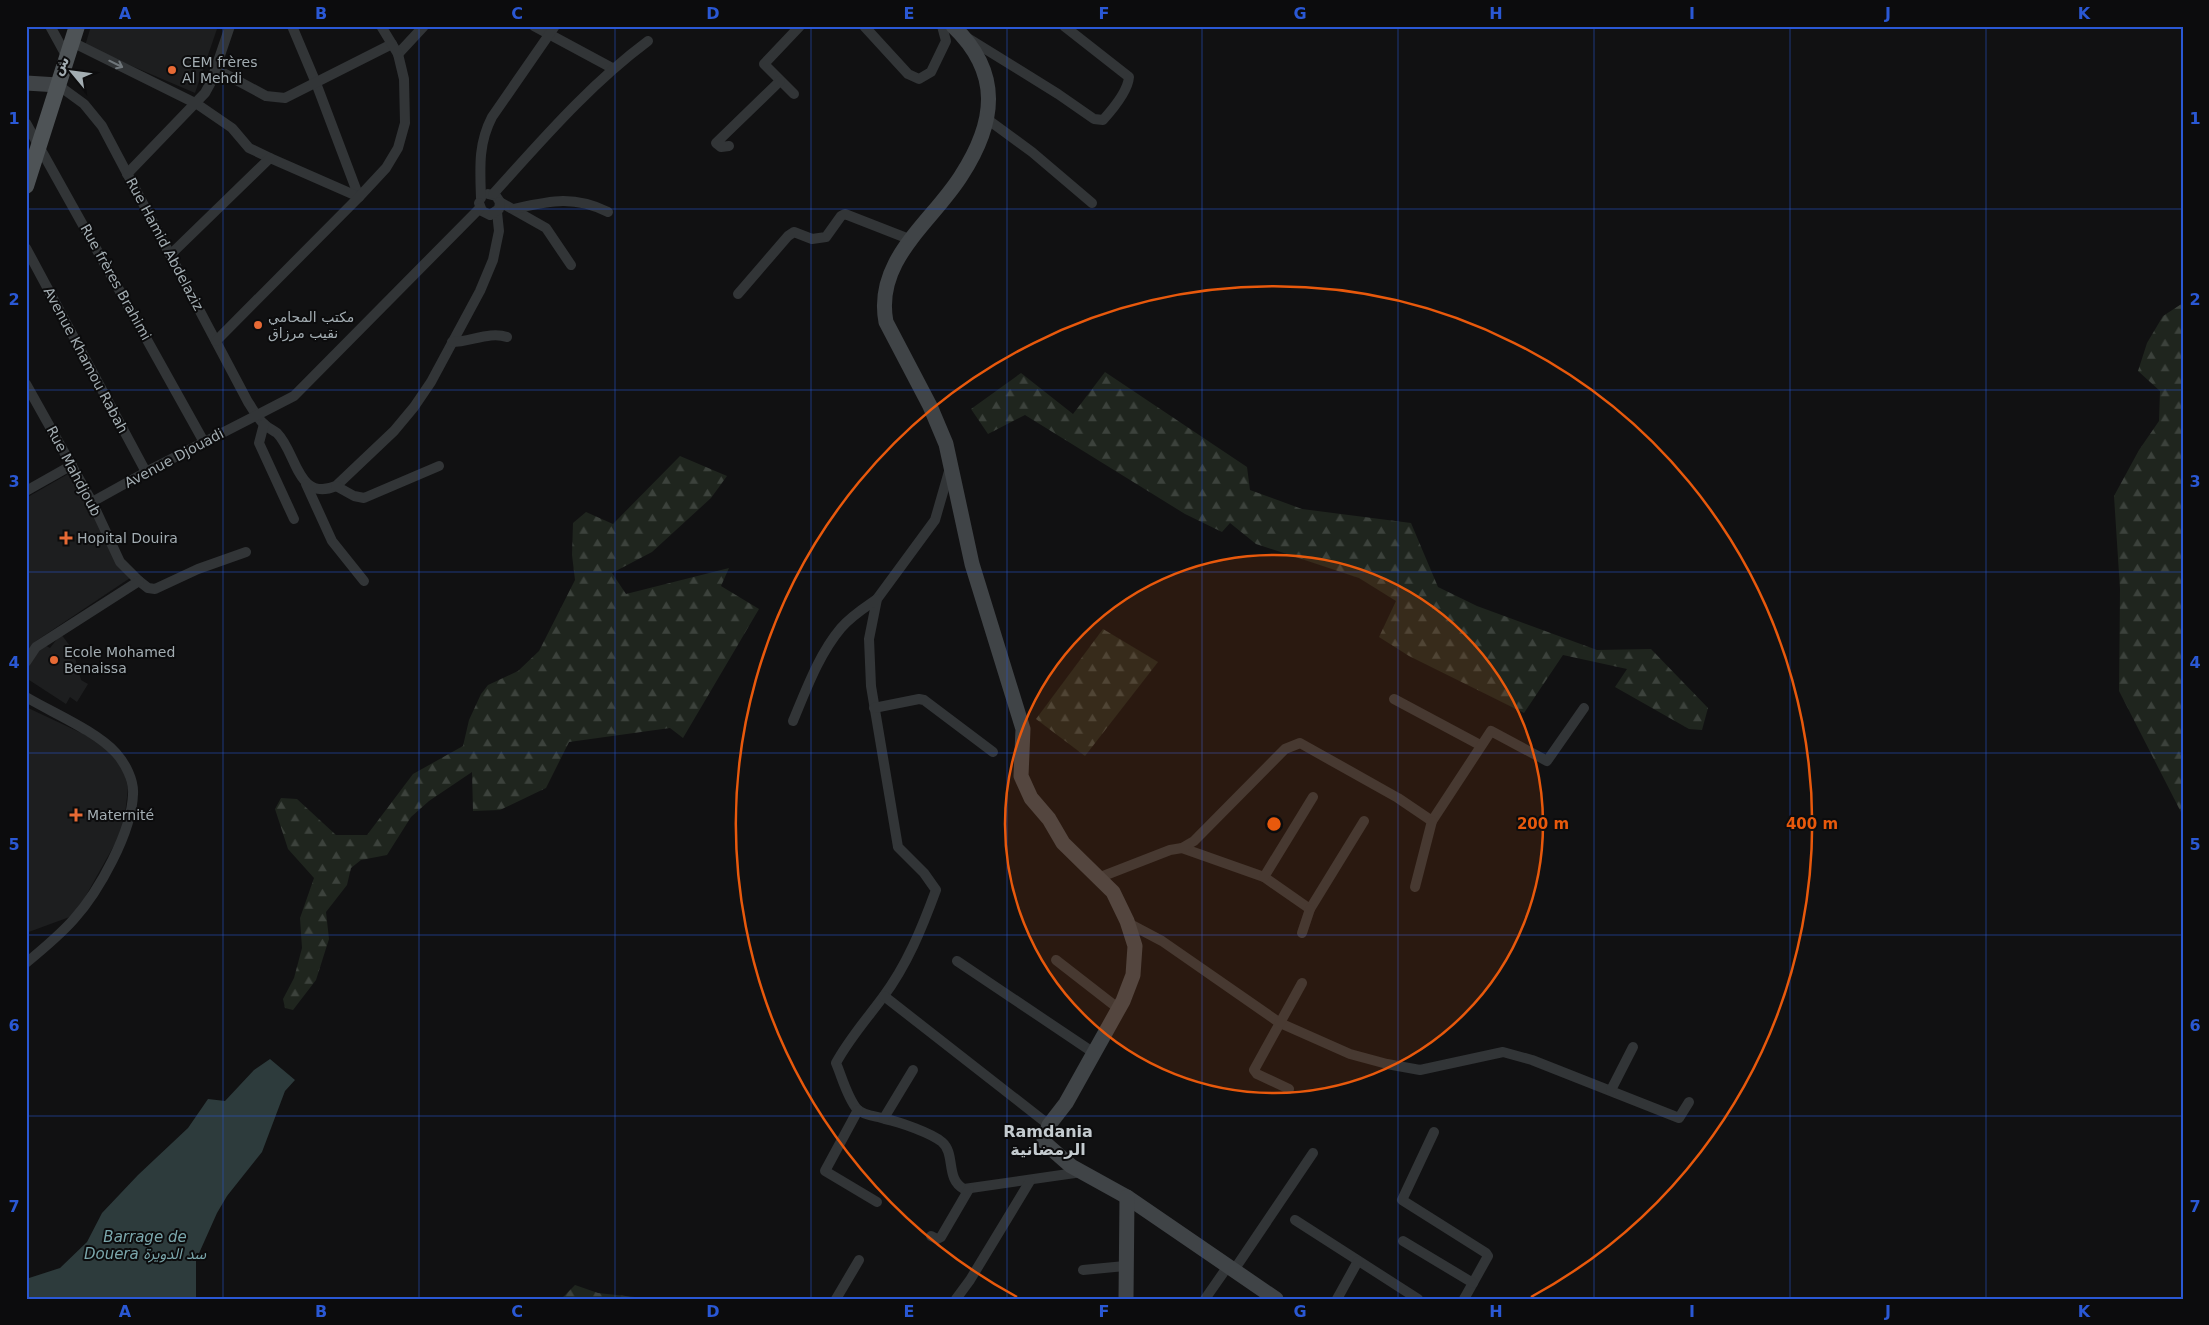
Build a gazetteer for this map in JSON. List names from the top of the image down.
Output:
{
  "streets": {
    "street": [
      "Rue Hamid Abdelaziz",
      "Rue frères Brahimi",
      "Avenue Khamou Rabah",
      "Avenue Djouadi",
      "Rue Mahdjoub"
    ]
  },
  "crossings": [
    ["Rue Hamid Abdelaziz", "Avenue Djouadi"],
    ["Rue frères Brahimi", "Avenue Djouadi"],
    ["Avenue Khamou Rabah", "Avenue Djouadi"],
    ["Avenue Djouadi", "Rue Mahdjoub"]
  ],
  "districts": ["Ramdania الرمضانية"],
  "water": ["Barrage de Douera سد الدويرة"],
  "places": {
    "other": ["CEM frères Al Mehdi", "مكتب المحامي نقيب مرزاق", "Ecole Mohamed Benaissa"],
    "health": ["Hopital Douira", "Maternité"]
  },
  "north": "top left",
  "grid": {
    "columns": [
      "A",
      "B",
      "C",
      "D",
      "E",
      "F",
      "G",
      "H",
      "I",
      "J",
      "K"
    ],
    "rows": [
      "1",
      "2",
      "3",
      "4",
      "5",
      "6",
      "7"
    ]
  },
  "rings": ["200 m", "400 m"]
}
